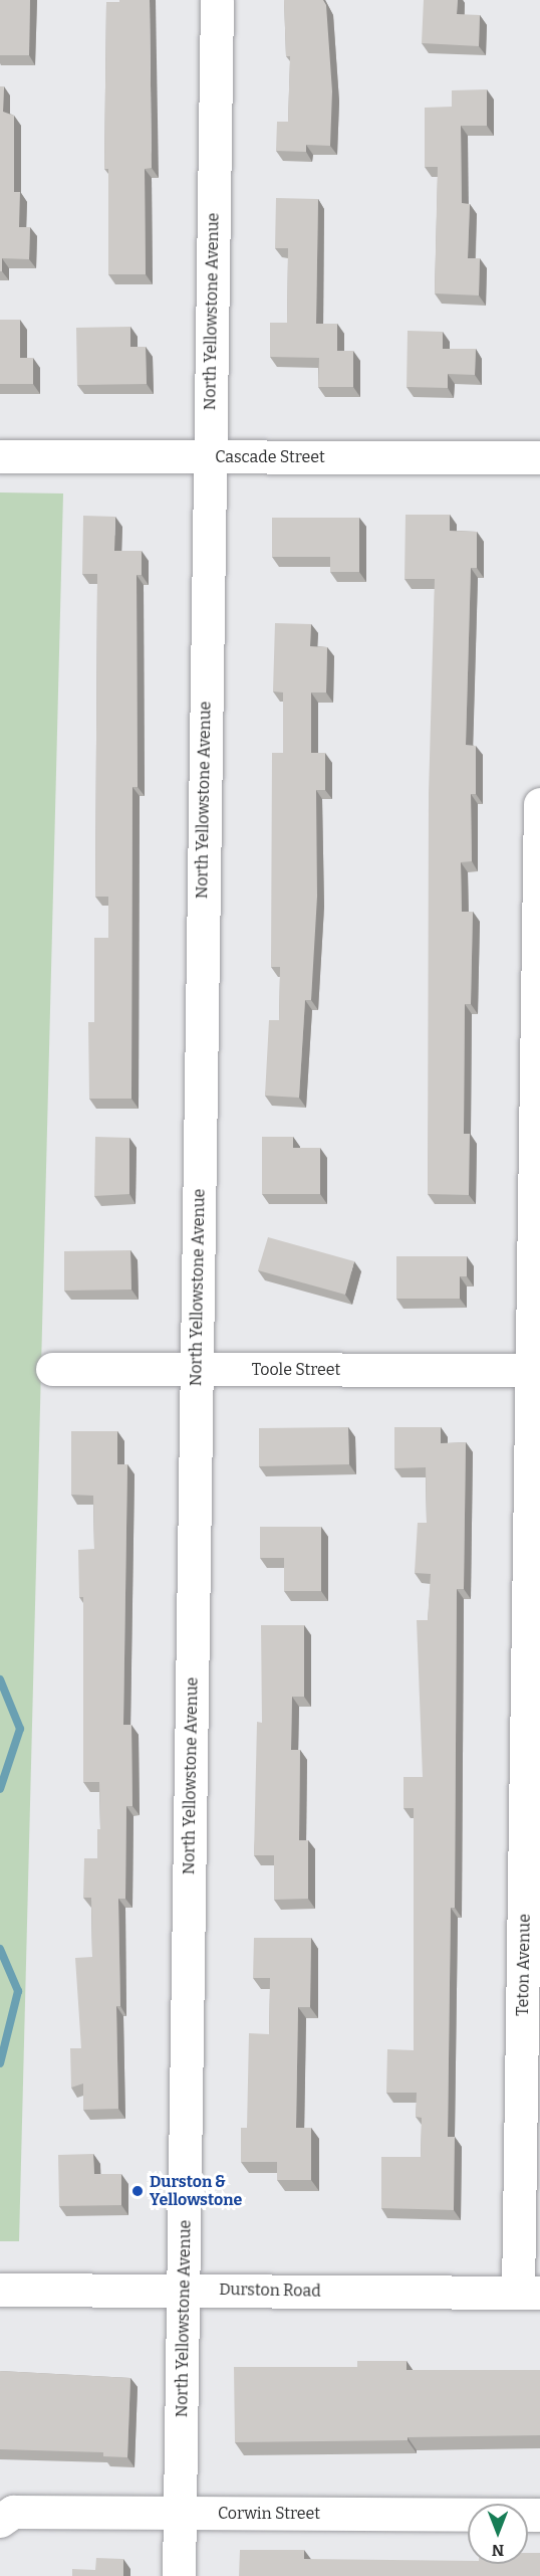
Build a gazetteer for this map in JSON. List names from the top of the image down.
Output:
{
  "streets": {
    "street": [
      "North Yellowstone Avenue",
      "Cascade Street",
      "Toole Street",
      "Teton Avenue",
      "Durston Road",
      "Corwin Street"
    ]
  },
  "crossings": [
    ["North Yellowstone Avenue", "Cascade Street"],
    ["North Yellowstone Avenue", "Toole Street"],
    ["North Yellowstone Avenue", "Durston Road"],
    ["North Yellowstone Avenue", "Corwin Street"],
    ["Toole Street", "Teton Avenue"],
    ["Teton Avenue", "Durston Road"]
  ],
  "places": ["Durston & Yellowstone"],
  "north": "bottom"
}
